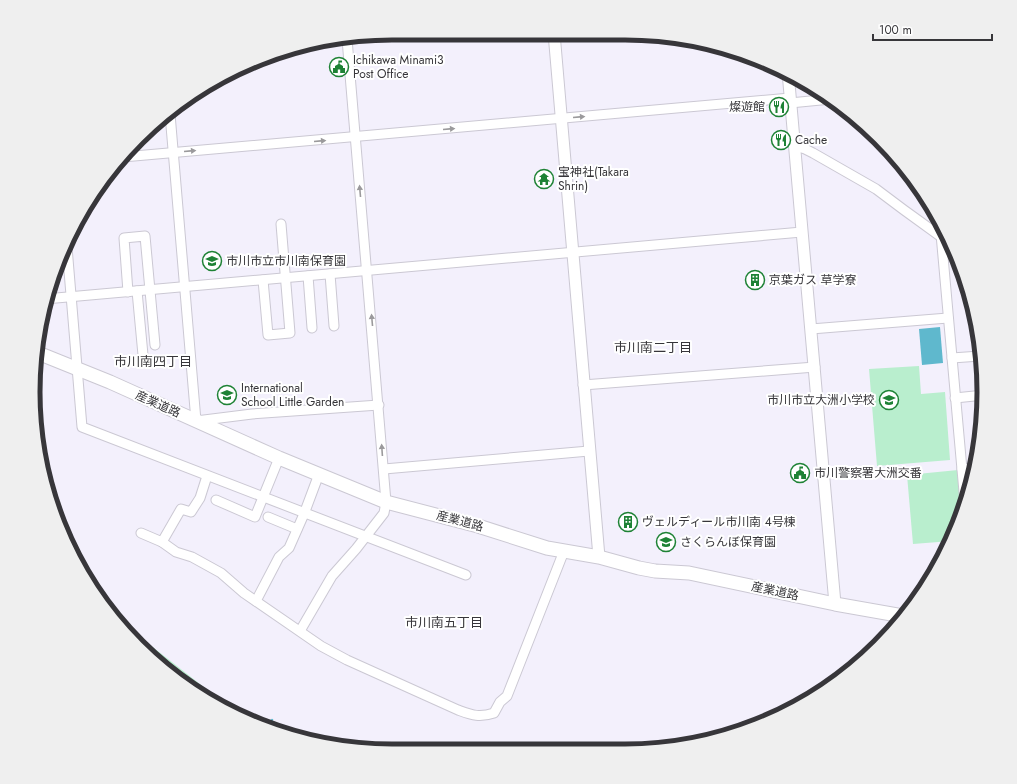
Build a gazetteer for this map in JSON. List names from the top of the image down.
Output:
{
  "streets": {
    "main road": ["産業道路"]
  },
  "districts": ["市川南二丁目", "市川南四丁目", "市川南五丁目"],
  "places": {
    "public building": ["Ichikawa Minami3 Post Office", "市川警察署大洲交番"],
    "restaurant": ["燦遊館", "Cache"],
    "temple": ["宝神社(Takara Shrin)"],
    "school or university": [
      "市川市立市川南保育園",
      "International School Little Garden",
      "市川市立大洲小学校",
      "さくらんぼ保育園"
    ],
    "building": ["京葉ガス 草学寮", "ヴェルディール市川南 4号棟"]
  },
  "scale_bar": "100 m"
}
